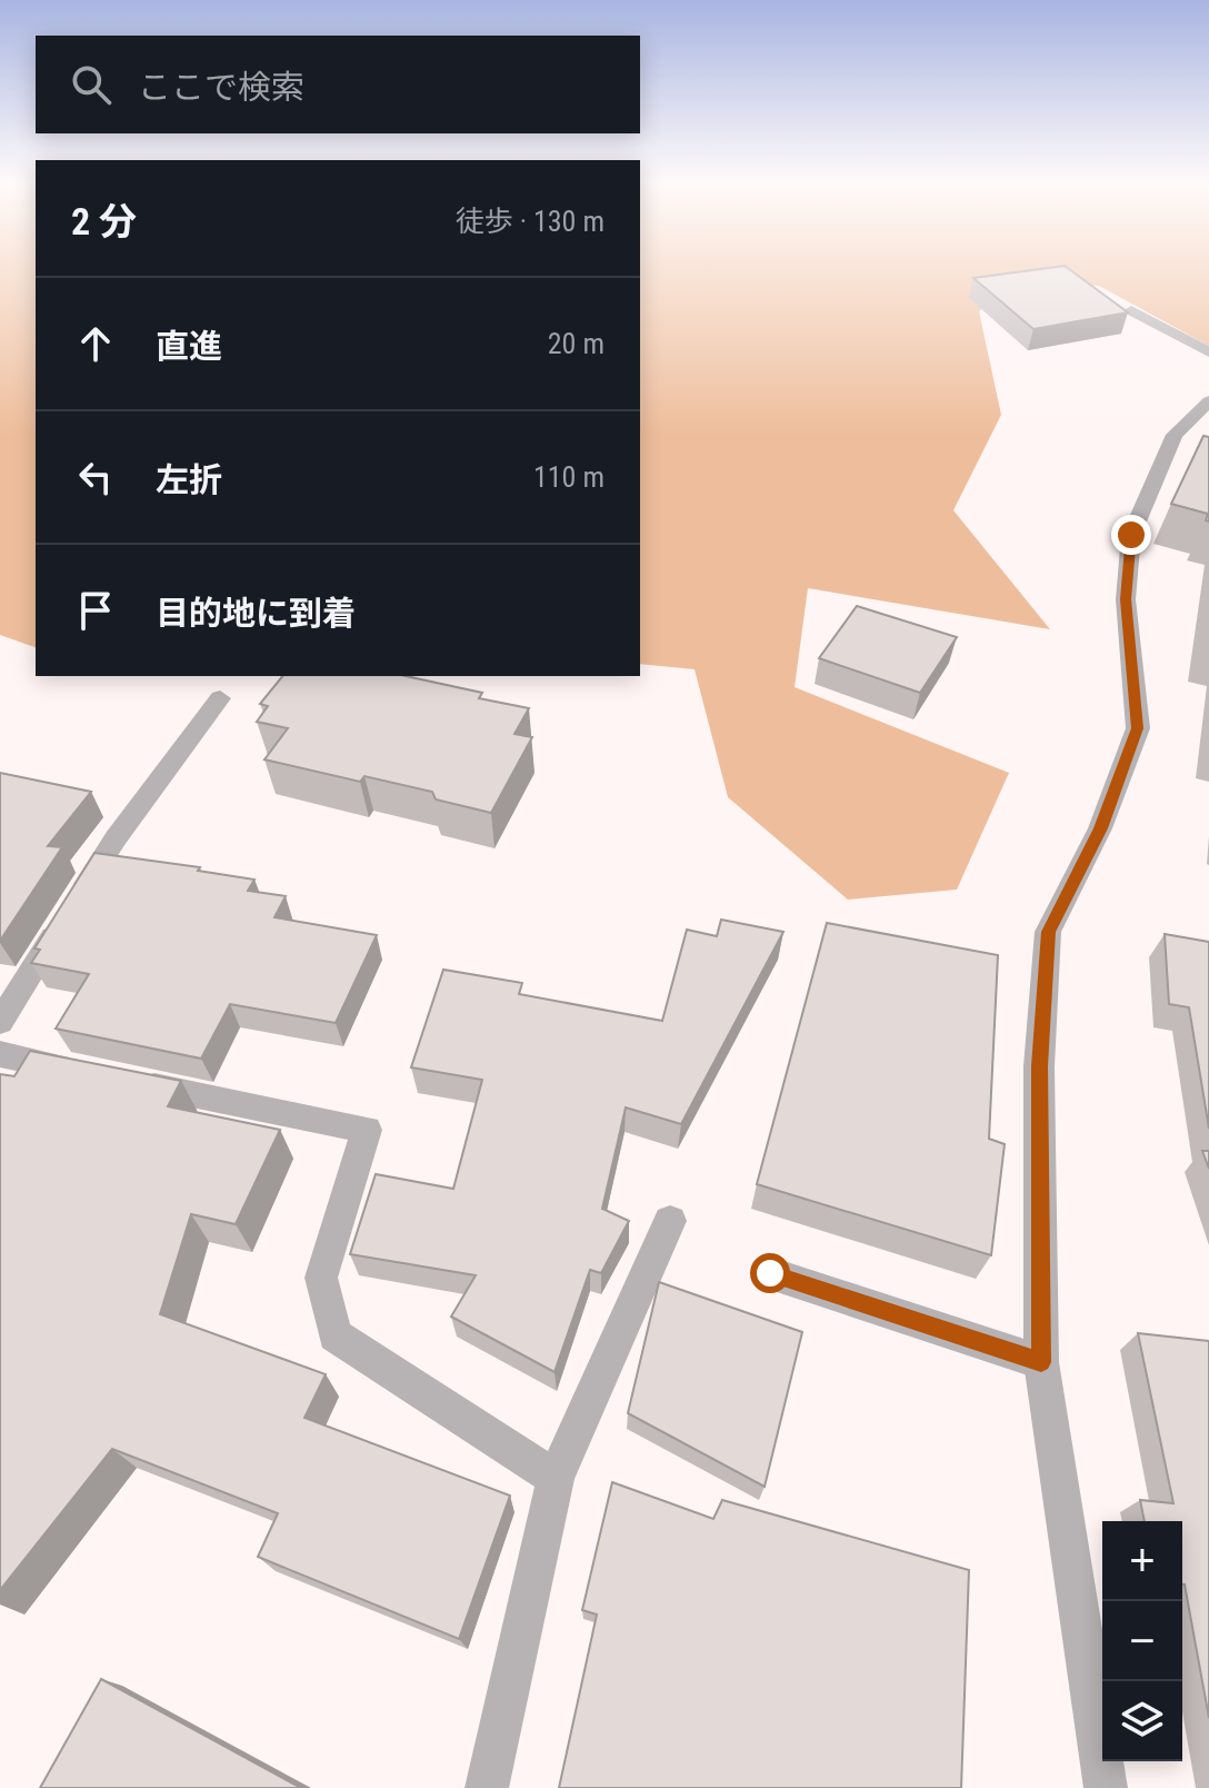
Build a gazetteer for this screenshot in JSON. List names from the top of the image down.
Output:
{
  "page": {
    "search": "ここで検索",
    "heading": ["2 分", "徒歩 · 130 m"],
    "list": [
      ["直進", "20 m"],
      ["左折", "110 m"],
      "目的地に到着"
    ],
    "map_buttons": ["+", "−"]
  }
}
